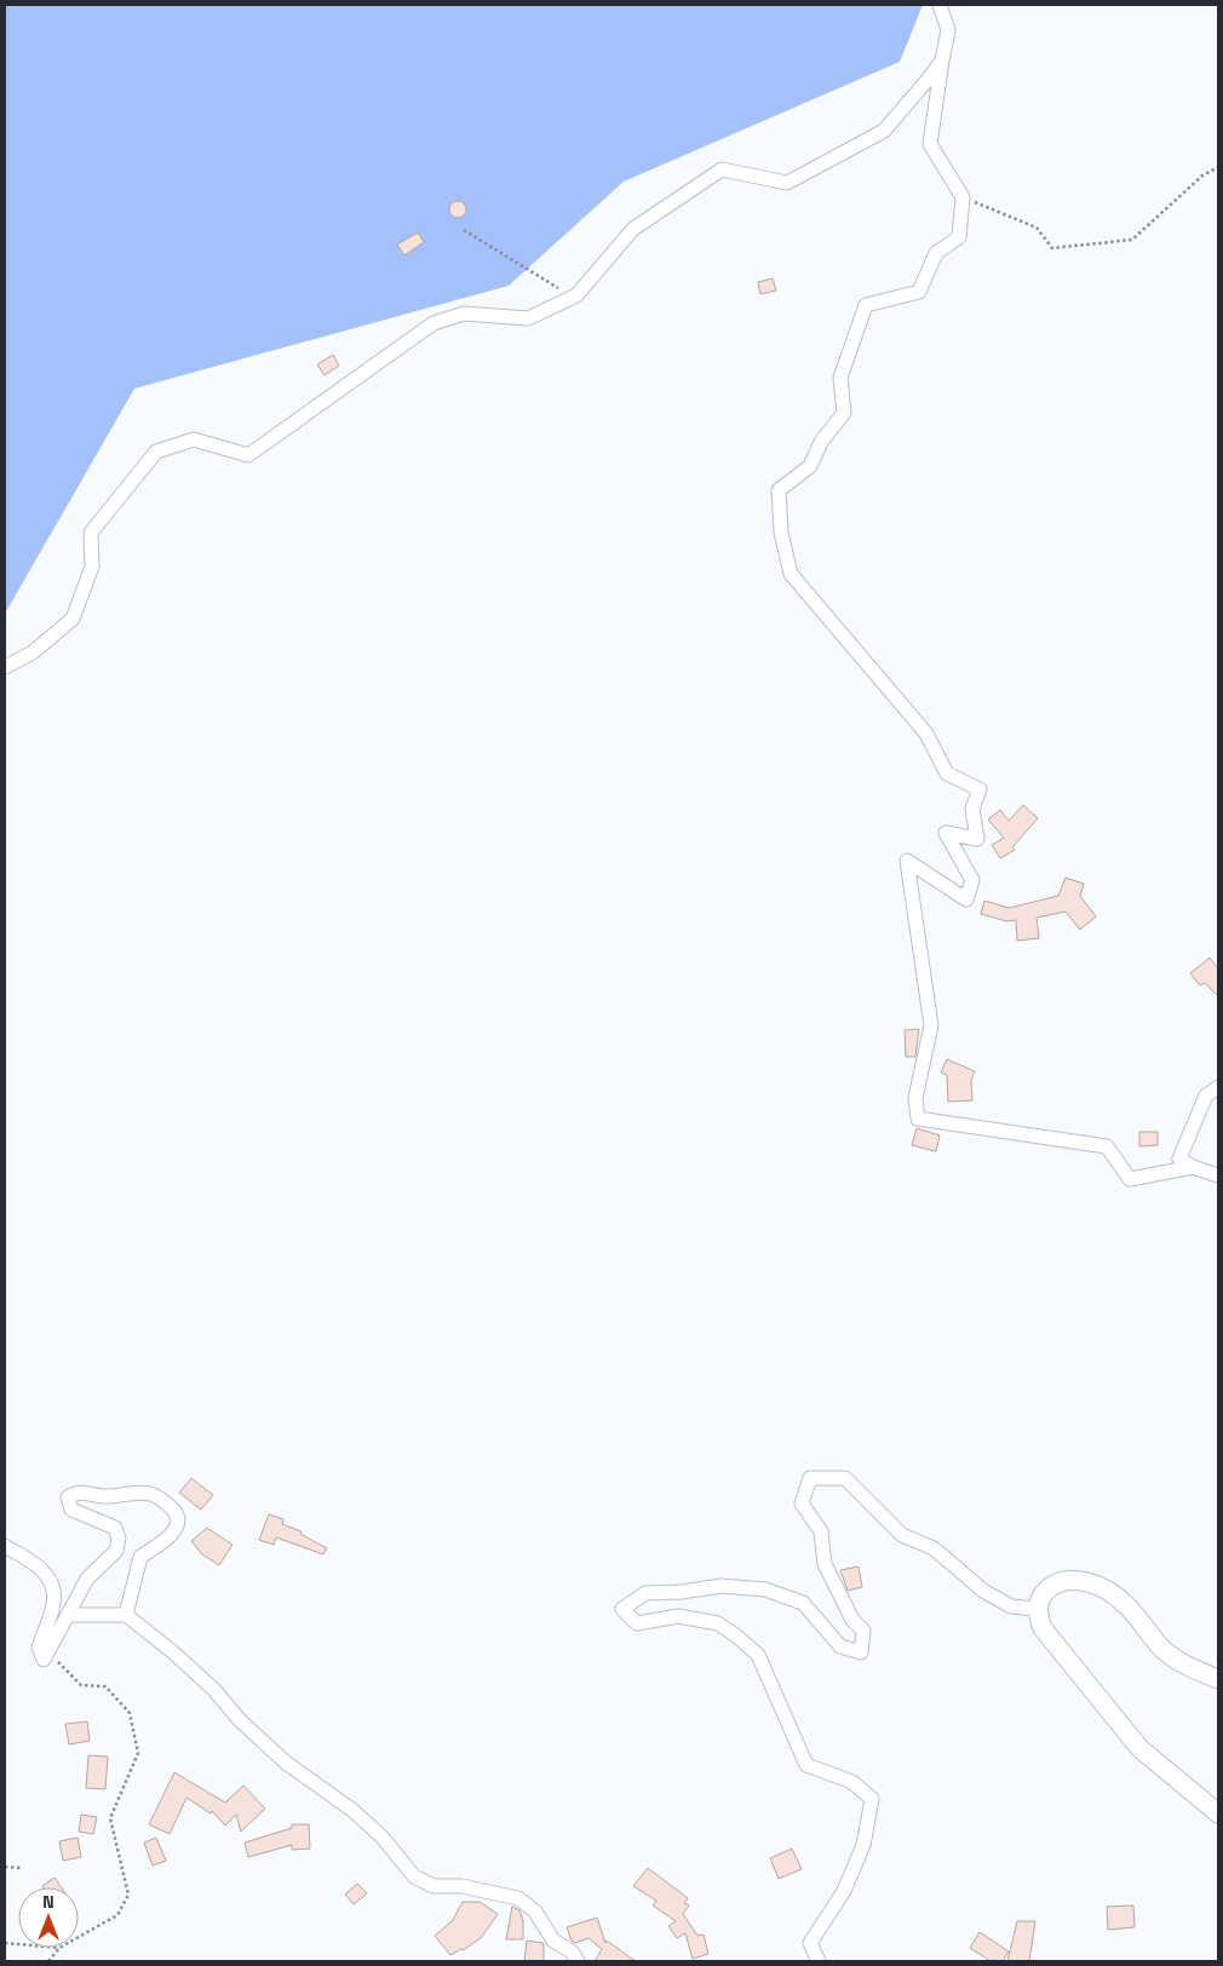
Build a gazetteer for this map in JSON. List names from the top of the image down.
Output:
{
  "north": "top"
}
